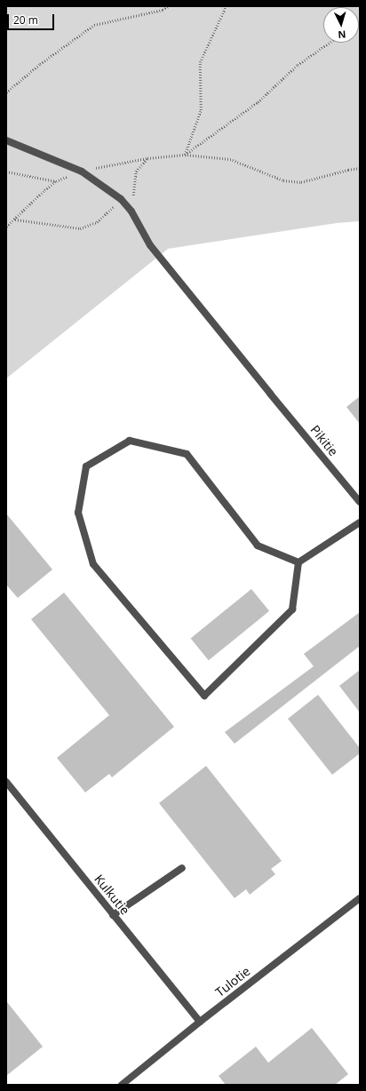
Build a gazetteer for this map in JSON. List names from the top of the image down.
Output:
{
  "streets": {
    "street": ["Pikitie", "Kulkutie", "Tulotie"]
  },
  "crossings": [
    ["Kulkutie", "Tulotie"]
  ],
  "scale_bar": "20 m",
  "north": "bottom"
}
